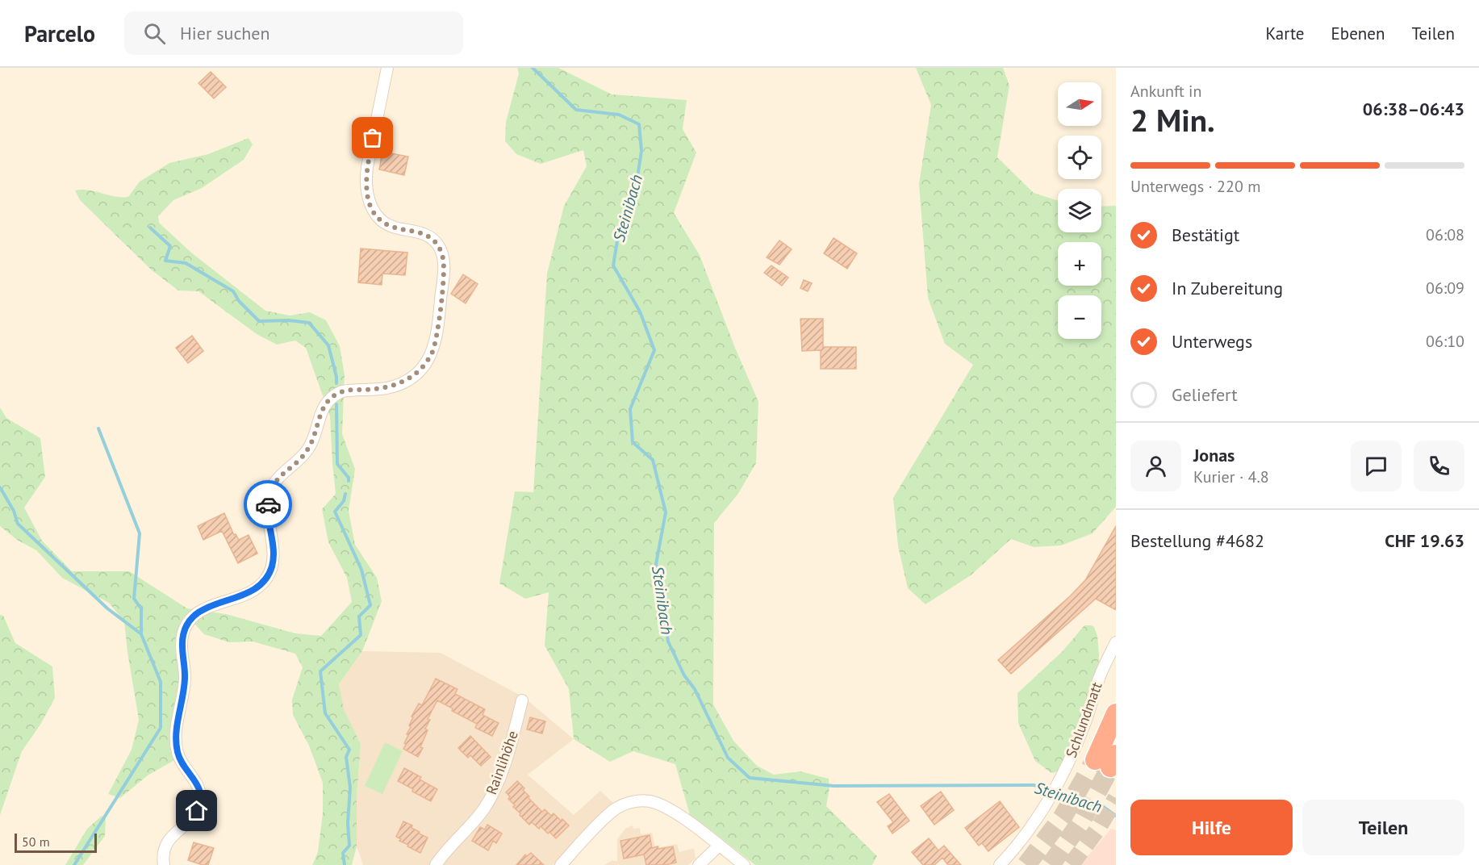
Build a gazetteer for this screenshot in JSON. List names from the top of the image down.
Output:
{
  "streets": {
    "street": ["Schlundmatt", "Rainlihöhe"]
  },
  "water": ["Steinibach"],
  "scale_bar": "50 m",
  "north": "right",
  "page": {
    "header": "Parcelo",
    "search": "Hier suchen",
    "nav": ["Karte", "Ebenen", "Teilen"],
    "heading": ["2 Min.", "Ankunft in", "06:38–06:43"],
    "panel": [
      "Jonas",
      "Kurier · 4.8",
      "Bestellung #4682",
      "CHF 19.63"
    ],
    "map_buttons": ["+", "−"],
    "bar": "Unterwegs · 220 m",
    "list": [
      ["Bestätigt", "06:08"],
      ["In Zubereitung", "06:09"],
      ["Unterwegs", "06:10"],
      "Geliefert"
    ],
    "buttons": ["Hilfe", "Teilen"],
    "scale": "50 m"
  }
}
